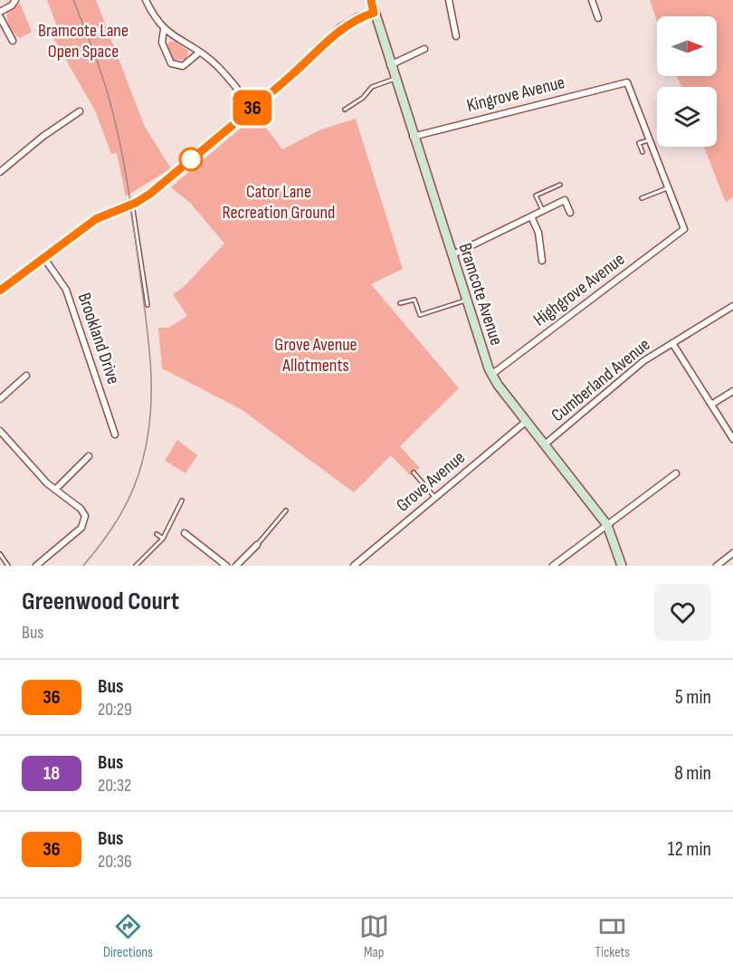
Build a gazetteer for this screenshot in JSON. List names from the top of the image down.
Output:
{
  "streets": {
    "street": [
      "Kingrove Avenue",
      "Highgrove Avenue",
      "Bramcote Avenue",
      "Brookland Drive",
      "Cumberland Avenue",
      "Grove Avenue"
    ]
  },
  "crossings": [
    ["Kingrove Avenue", "Bramcote Avenue"],
    ["Highgrove Avenue", "Bramcote Avenue"],
    ["Bramcote Avenue", "Cumberland Avenue"],
    ["Bramcote Avenue", "Grove Avenue"]
  ],
  "parks": ["Bramcote Lane Open Space", "Cator Lane Recreation Ground", "Grove Avenue Allotments"],
  "lines": ["bus line 36"],
  "north": "right",
  "page": {
    "on_map": "36",
    "heading": ["Greenwood Court", "Bus"],
    "list": [
      {
        "mark": "36",
        "name": "Bus",
        "note": "20:29",
        "value": "5 min"
      },
      {
        "mark": "18",
        "name": "Bus",
        "note": "20:32",
        "value": "8 min"
      },
      {
        "mark": "36",
        "name": "Bus",
        "note": "20:36",
        "value": "12 min"
      }
    ],
    "tabs": ["Directions", "Map", "Tickets"]
  }
}
